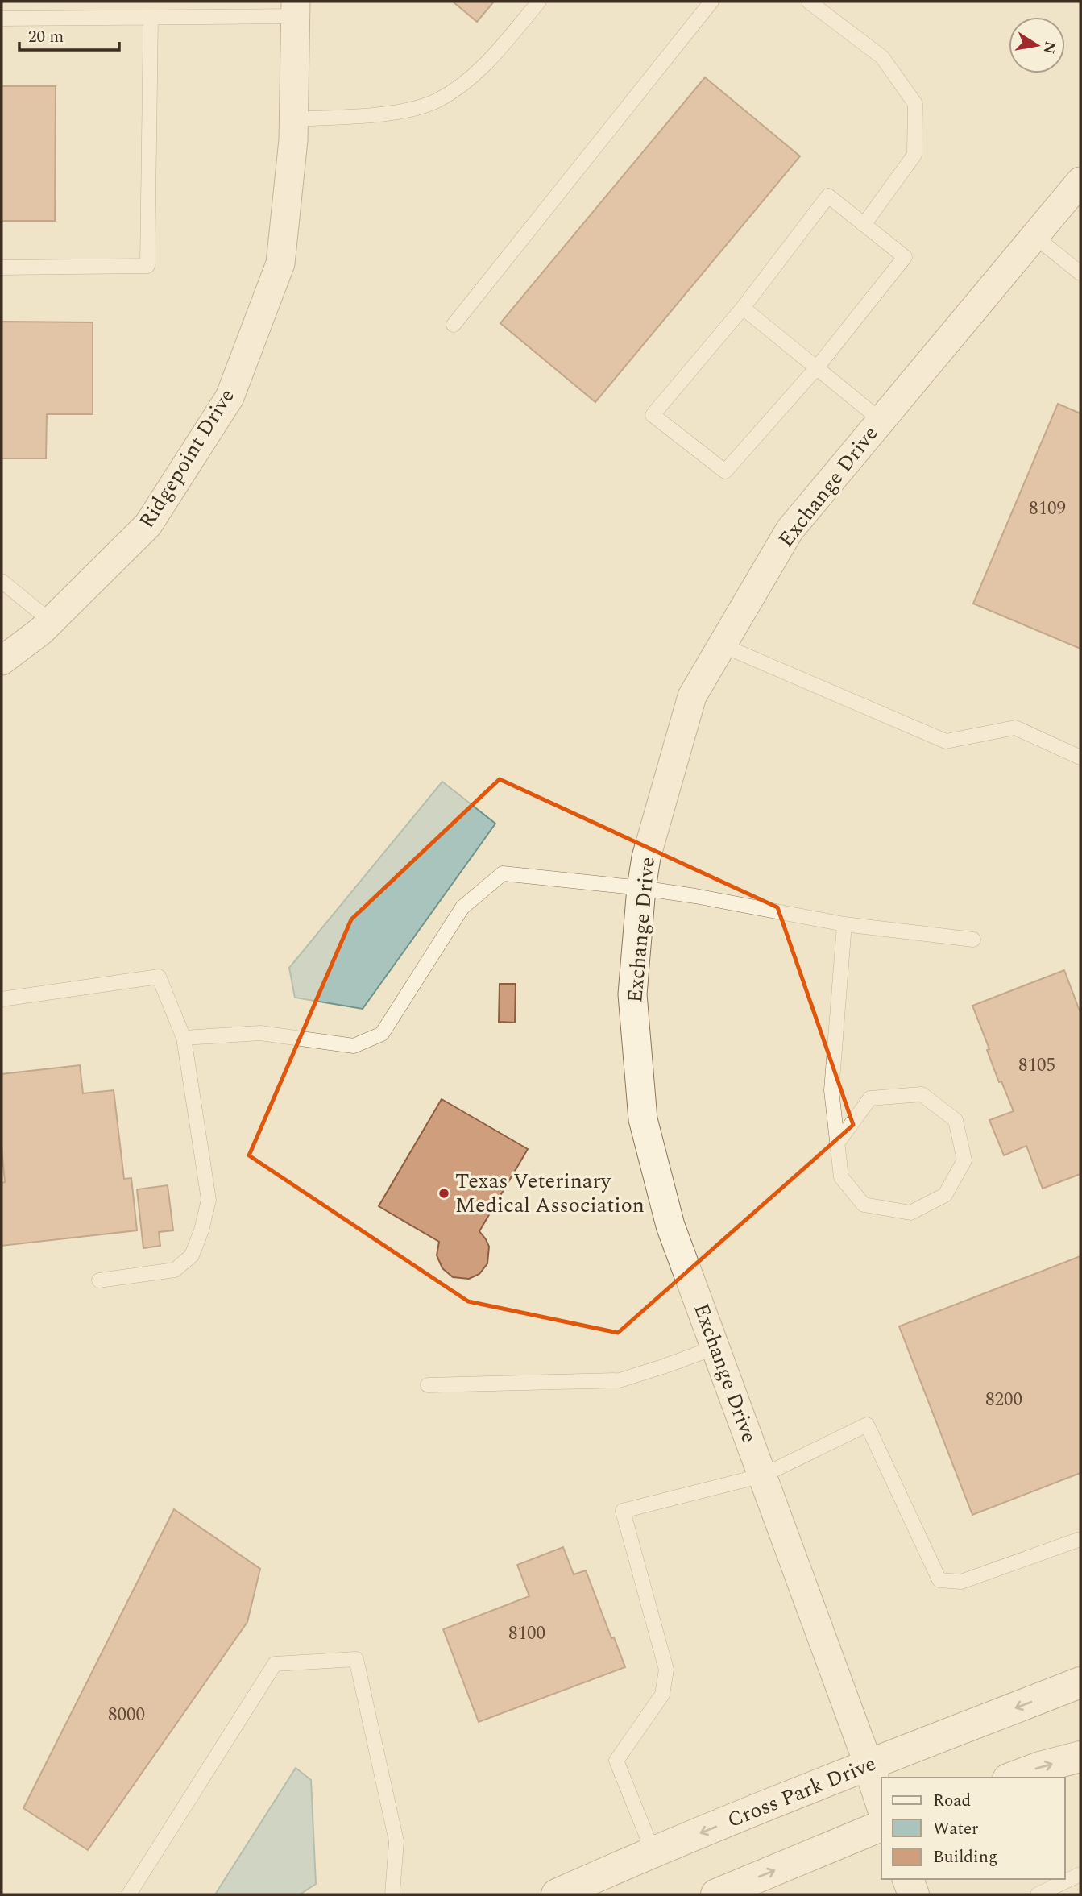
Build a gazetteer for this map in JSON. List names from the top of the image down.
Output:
{
  "streets": {
    "street": ["Ridgepoint Drive", "Exchange Drive", "Cross Park Drive"]
  },
  "crossings": [
    ["Exchange Drive", "Cross Park Drive"]
  ],
  "places": ["Texas Veterinary Medical Association"],
  "house_numbers": [
    "8109",
    "8105",
    "8200",
    "8100",
    "8000"
  ],
  "legend": ["Road", "Water", "Building"],
  "scale_bar": "20 m",
  "north": "right"
}
